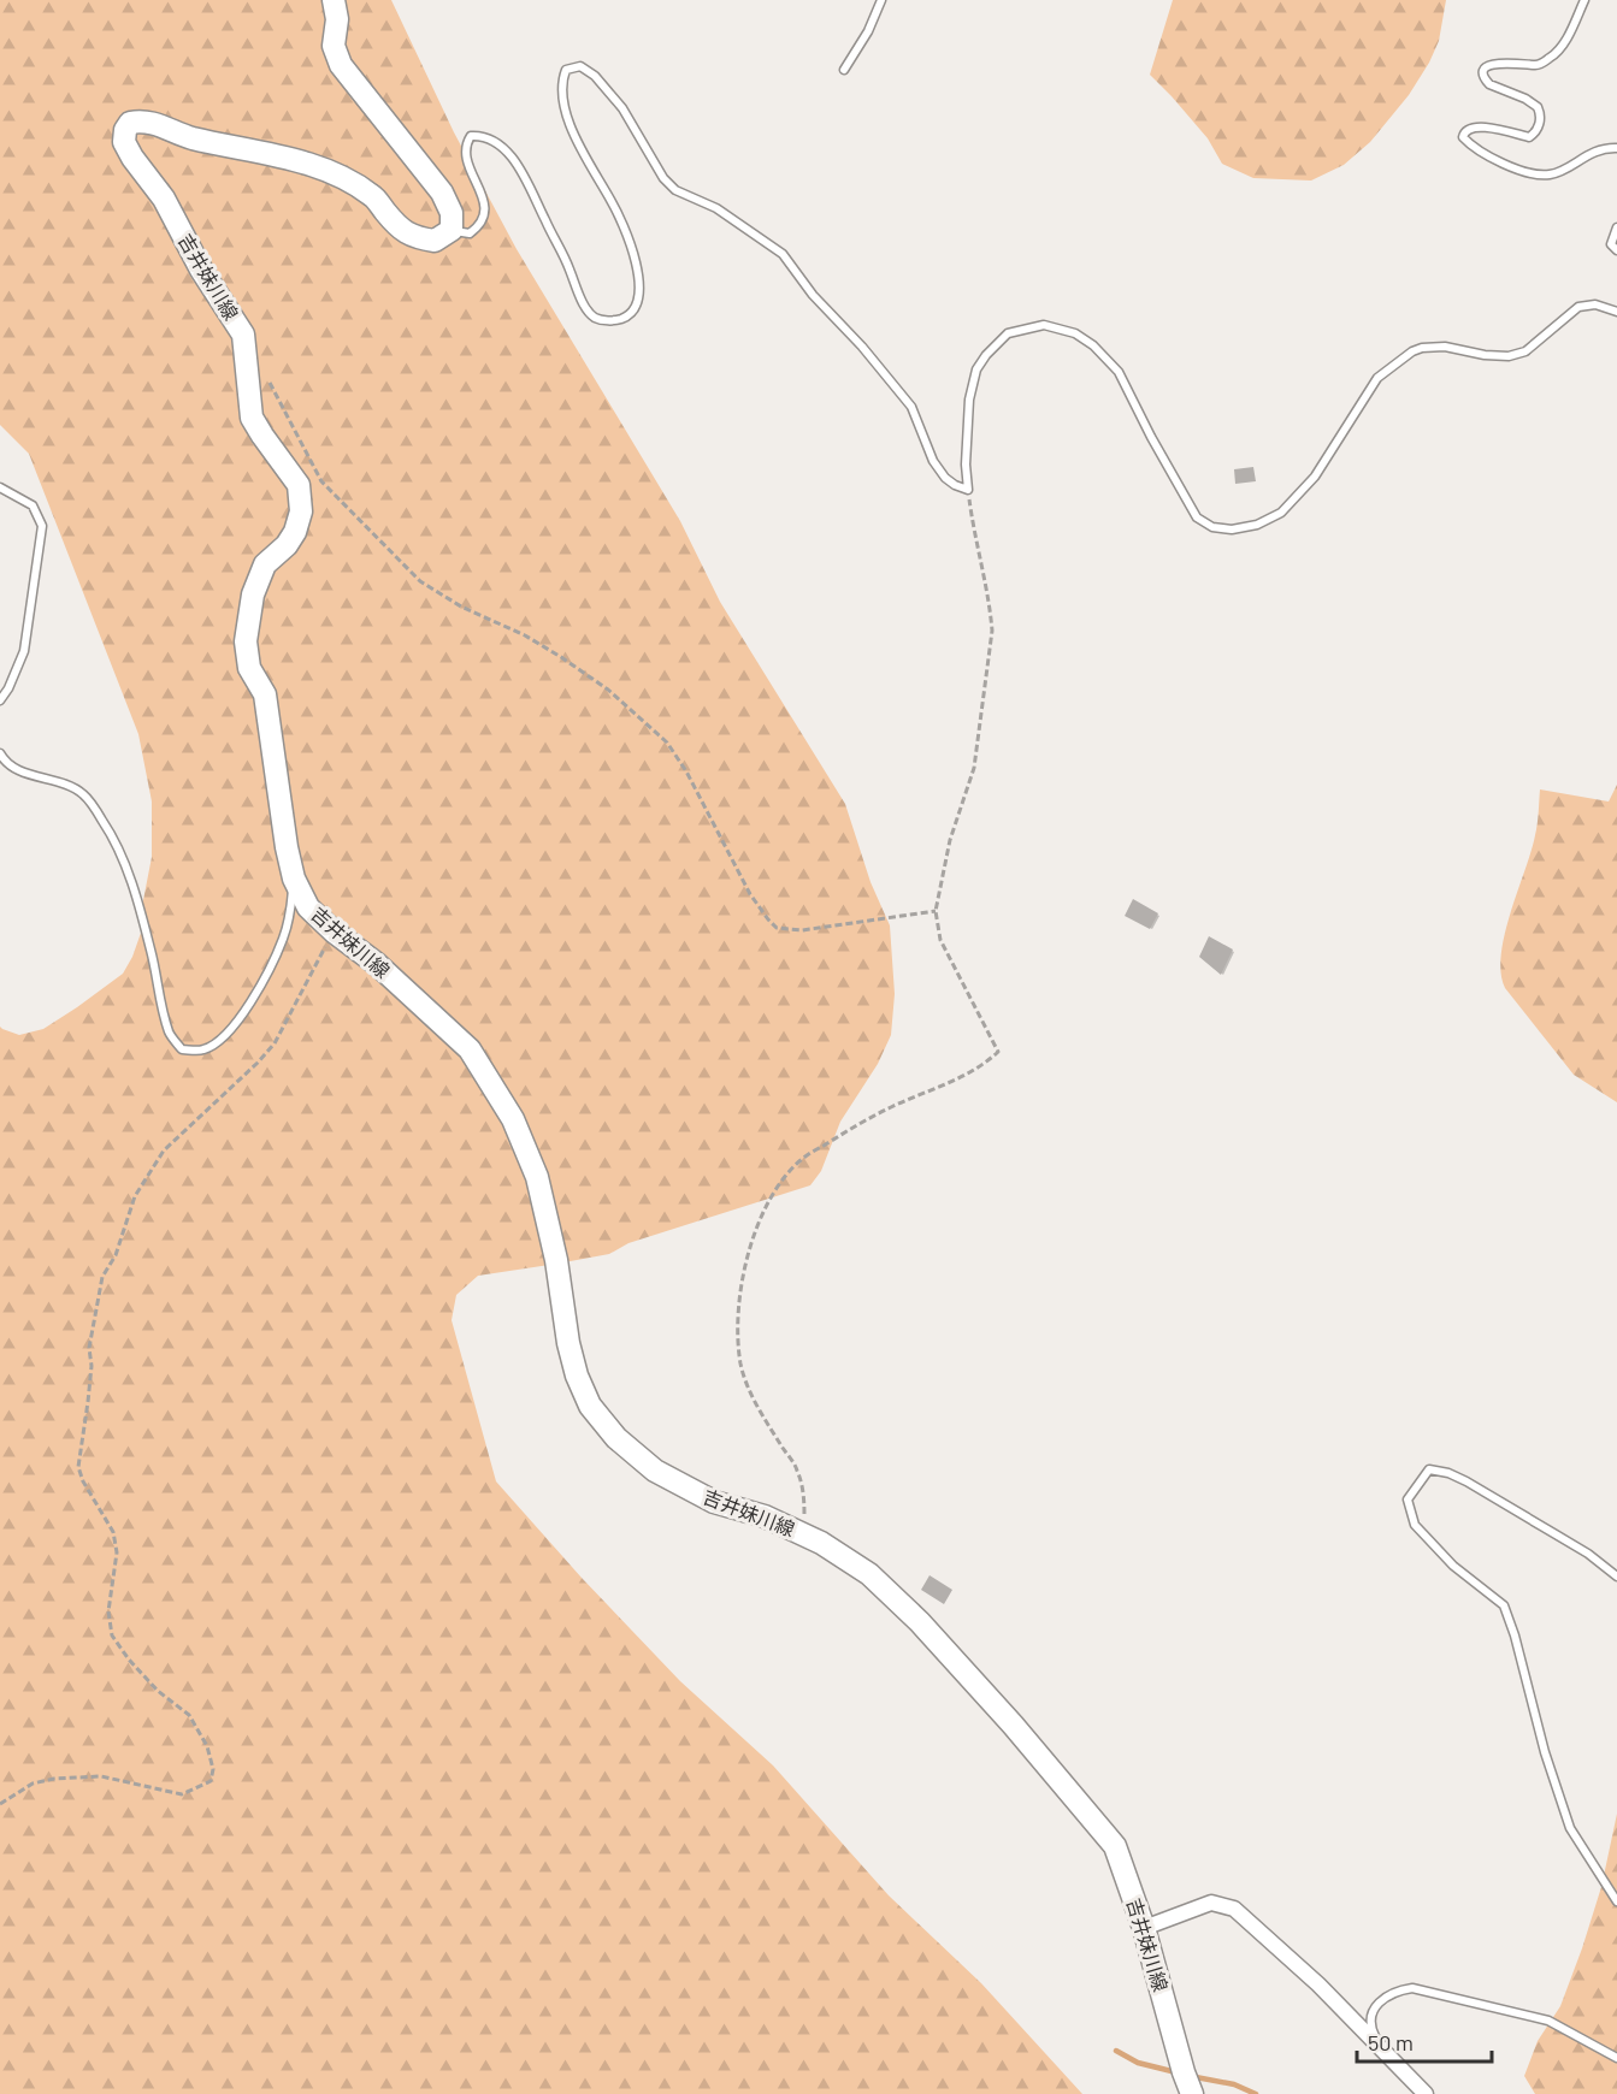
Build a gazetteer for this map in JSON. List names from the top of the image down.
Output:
{
  "streets": {
    "main road": ["吉井妹川線"]
  },
  "scale_bar": "50 m"
}
